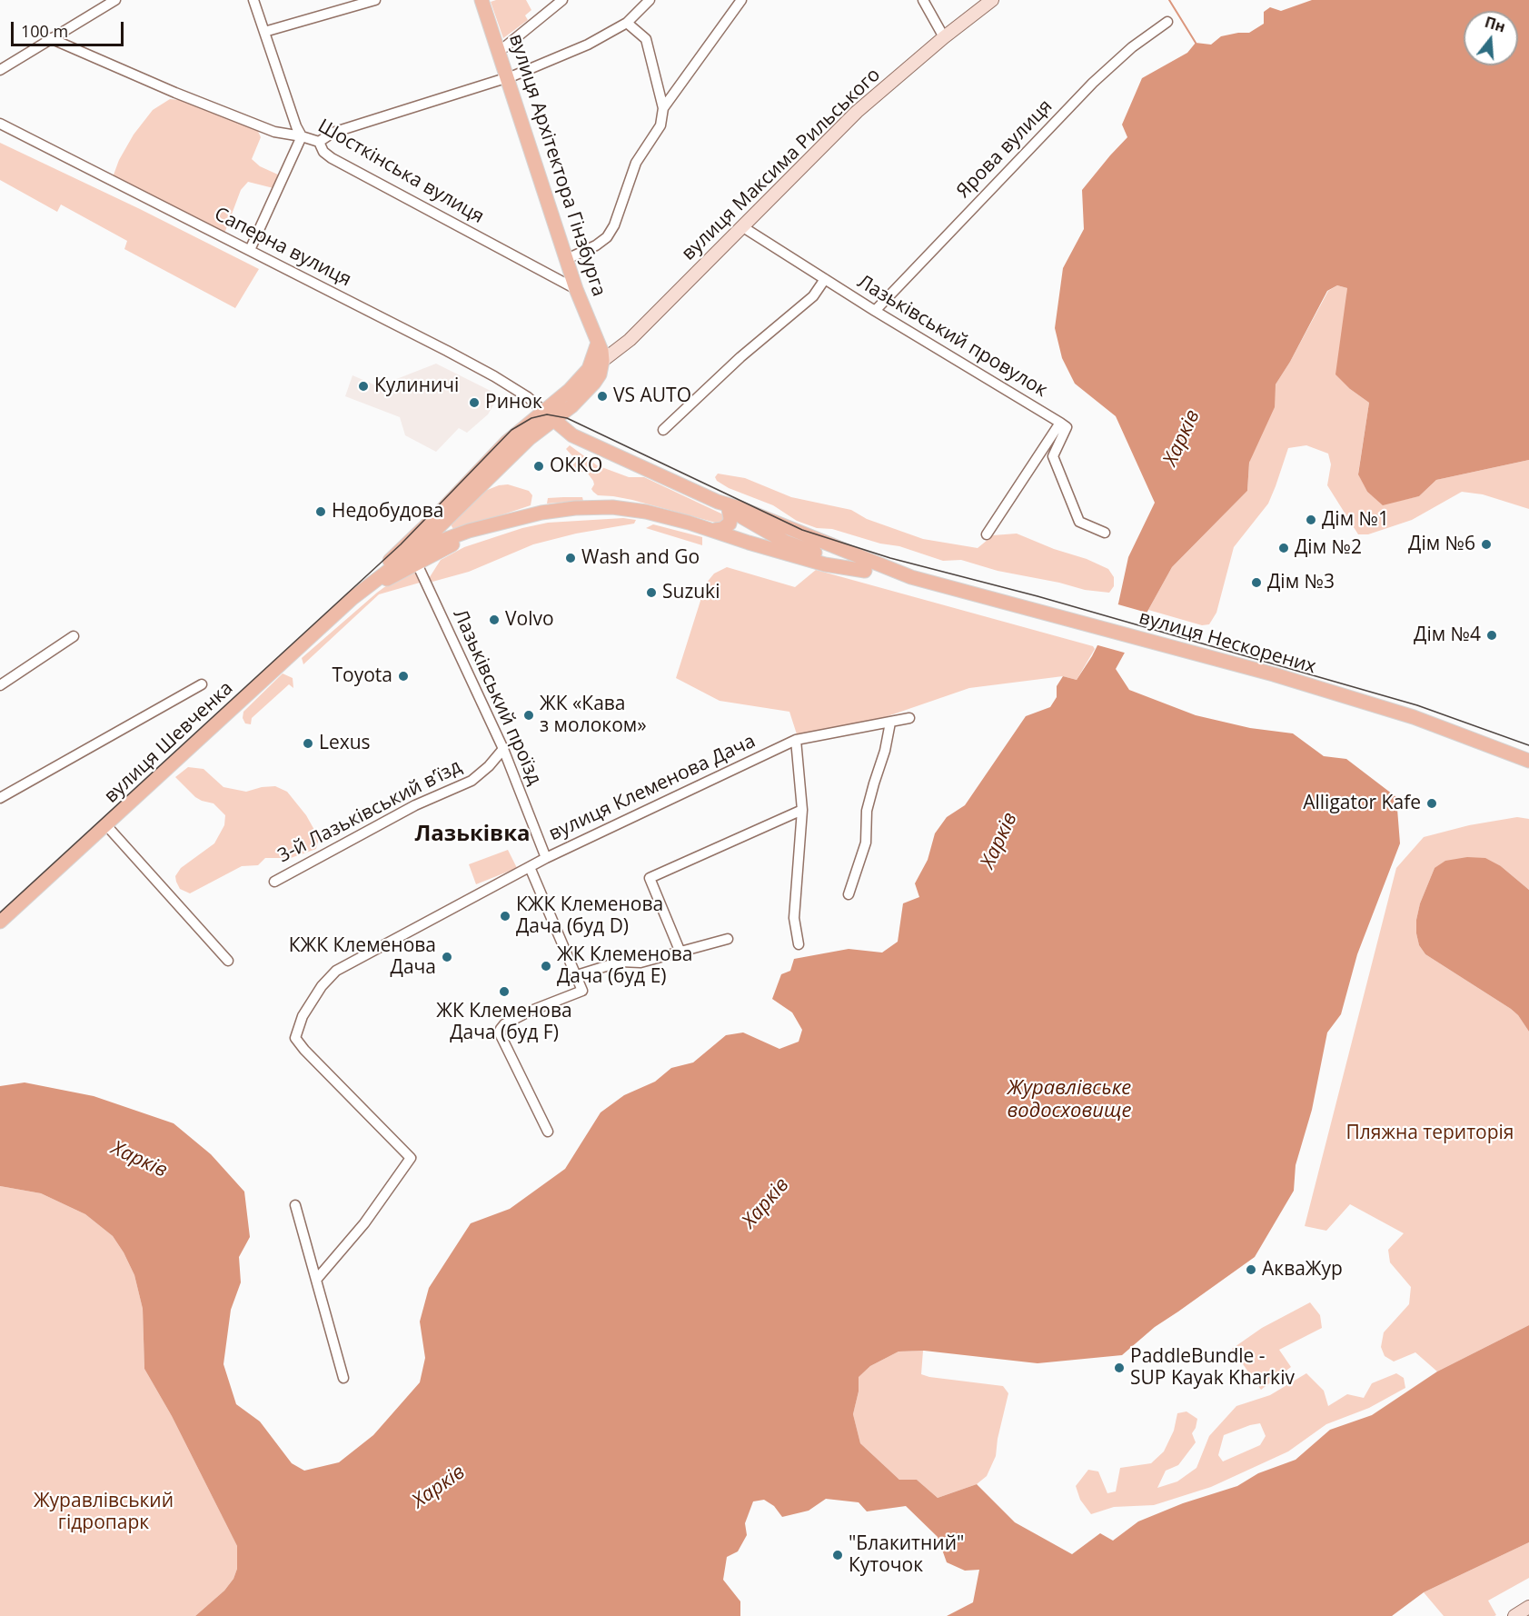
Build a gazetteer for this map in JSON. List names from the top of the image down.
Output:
{
  "streets": {
    "main road": [
      "вулиця Максима Рильського",
      "вулиця Архітектора Гінзбурга",
      "вулиця Нескорених",
      "вулиця Шевченка"
    ],
    "street": [
      "Ярова вулиця",
      "Шосткінська вулиця",
      "Саперна вулиця",
      "Лазьківський провулок",
      "Лазьківський проїзд",
      "вулиця Клеменова Дача",
      "3-й Лазьківський в’їзд"
    ]
  },
  "crossings": [
    ["Ярова вулиця", "Лазьківський провулок"],
    ["вулиця Максима Рильського", "вулиця Архітектора Гінзбурга"],
    ["вулиця Максима Рильського", "Саперна вулиця"],
    ["вулиця Максима Рильського", "Лазьківський провулок"],
    ["вулиця Максима Рильського", "вулиця Нескорених"],
    ["вулиця Максима Рильського", "вулиця Шевченка"],
    ["вулиця Архітектора Гінзбурга", "Шосткінська вулиця"],
    ["Саперна вулиця", "вулиця Нескорених"],
    ["Саперна вулиця", "вулиця Шевченка"],
    ["вулиця Нескорених", "вулиця Шевченка"],
    ["Лазьківський проїзд", "вулиця Шевченка"],
    ["Лазьківський проїзд", "вулиця Клеменова Дача"],
    ["Лазьківський проїзд", "3-й Лазьківський в’їзд"]
  ],
  "districts": ["Лазьківка"],
  "water": ["Харків", "Журавлівське водосховище"],
  "parks": ["Пляжна територія", "Журавлівський гідропарк"],
  "places": [
    "Кулиничі",
    "VS AUTO",
    "Ринок",
    "ОККО",
    "Недобудова",
    "Дім №1",
    "Дім №6",
    "Дім №2",
    "Wash and Go",
    "Дім №3",
    "Suzuki",
    "Volvo",
    "Дім №4",
    "Toyota",
    "ЖК «Кава з молоком»",
    "Lexus",
    "Alligator Kafe",
    "КЖК Клеменова Дача (буд D)",
    "КЖК Клеменова Дача",
    "ЖК Клеменова Дача (буд Е)",
    "ЖК Клеменова Дача (буд F)",
    "АкваЖур",
    "PaddleBundle - SUP Kayak Kharkiv",
    "\"Блакитний\" Куточок"
  ],
  "scale_bar": "100 m",
  "north": "top"
}
